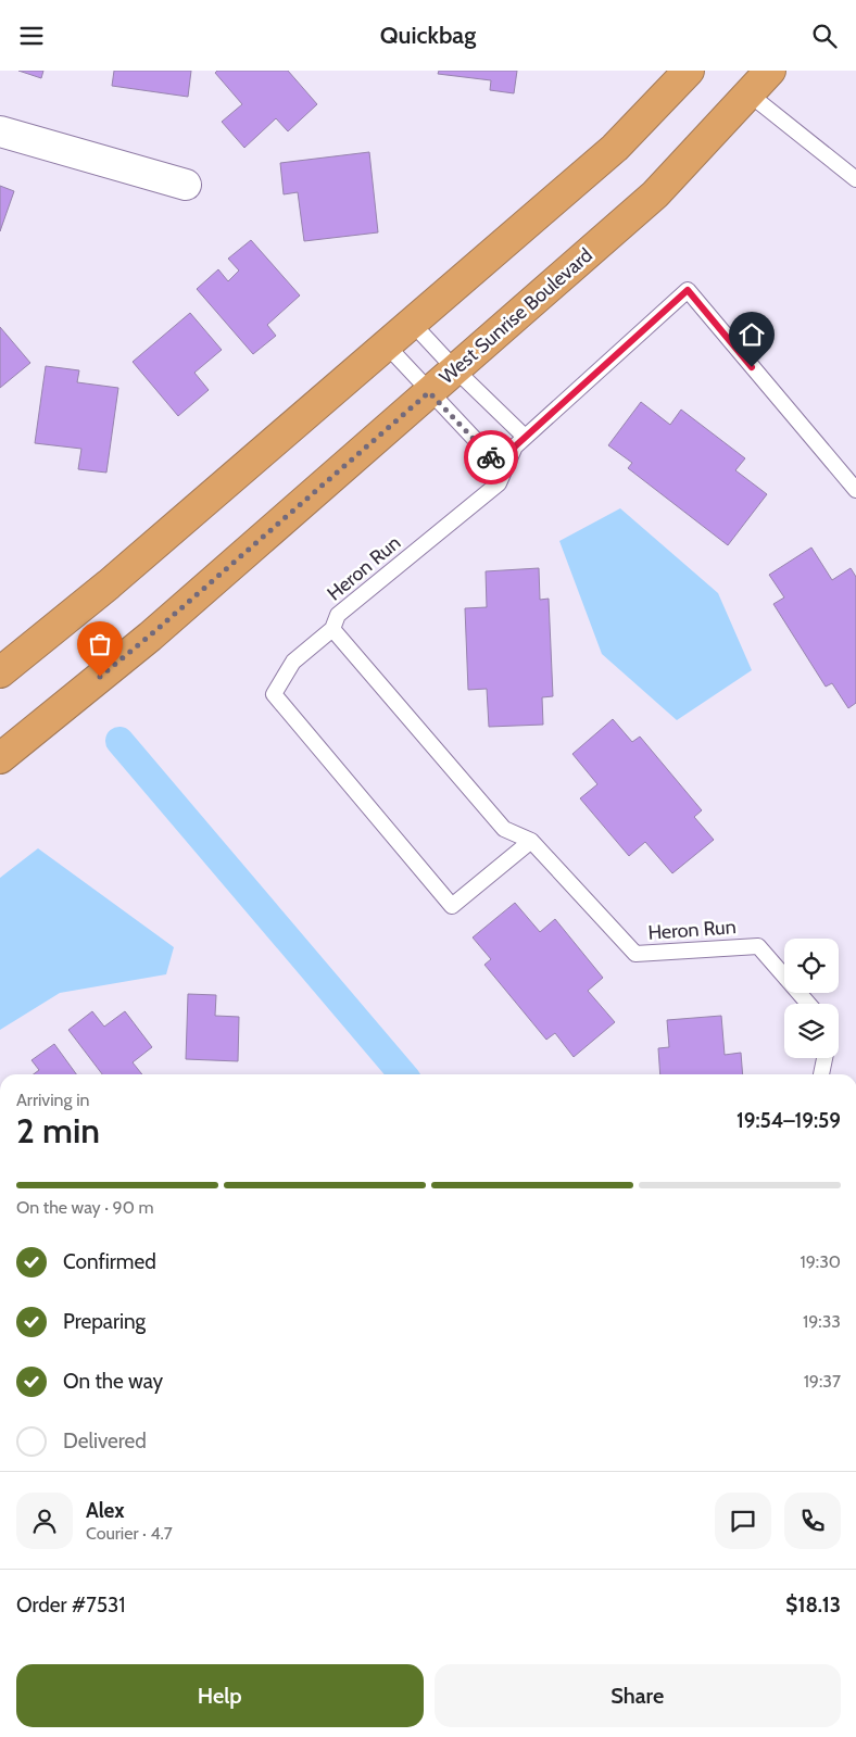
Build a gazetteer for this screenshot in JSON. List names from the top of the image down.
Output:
{
  "streets": {
    "highway": ["West Sunrise Boulevard"],
    "lane": ["Heron Run"]
  },
  "page": {
    "header": "Quickbag",
    "heading": ["2 min", "Arriving in", "19:54–19:59"],
    "panel": [
      "Alex",
      "Courier · 4.7",
      "Order #7531",
      "$18.13"
    ],
    "bar": "On the way · 90 m",
    "list": [
      ["Confirmed", "19:30"],
      ["Preparing", "19:33"],
      ["On the way", "19:37"],
      "Delivered"
    ],
    "buttons": ["Help", "Share"]
  }
}
